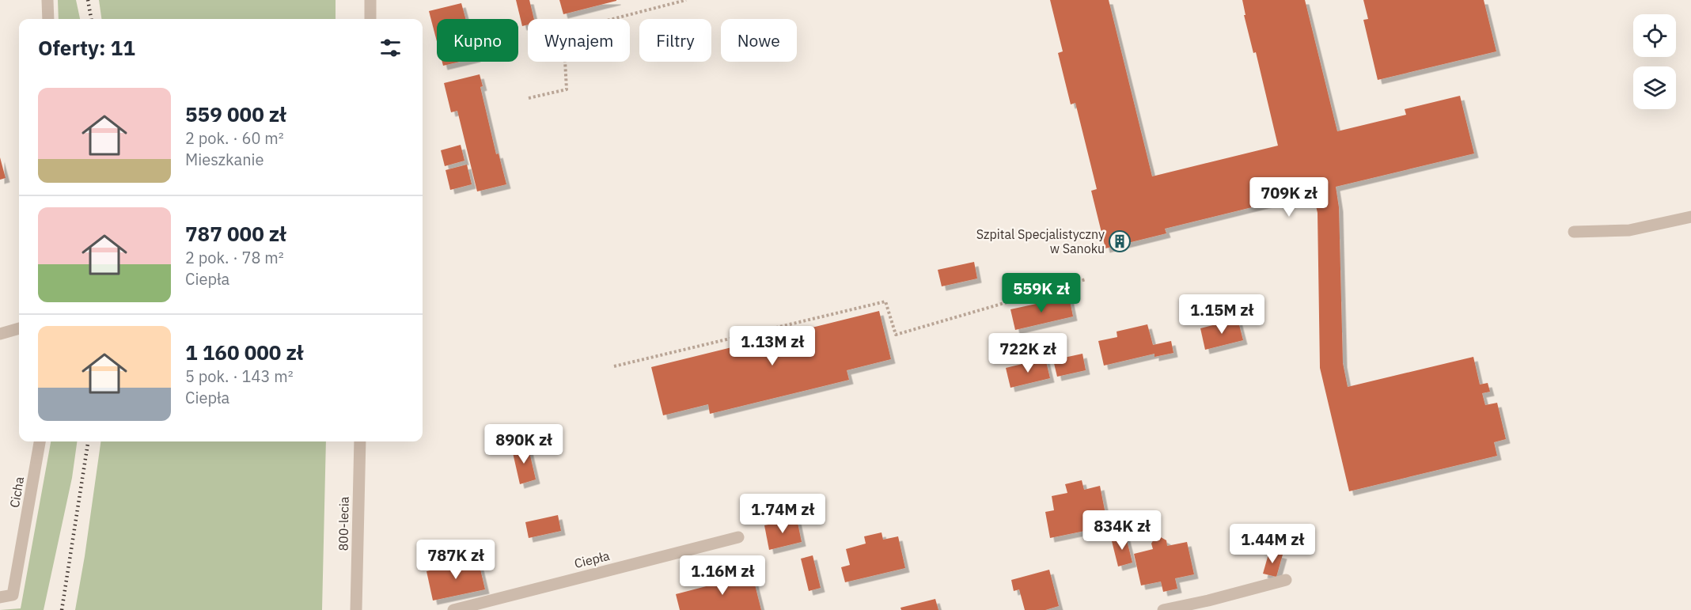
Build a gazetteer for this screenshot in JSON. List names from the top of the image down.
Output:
{
  "streets": {
    "street": ["Cicha", "800-lecia", "Ciepła"]
  },
  "places": {
    "building": ["Szpital Specjalistyczny w Sanoku"]
  },
  "page": {
    "chip": [
      "Kupno",
      "Wynajem",
      "Filtry",
      "Nowe"
    ],
    "heading": "Oferty: 11",
    "list": [
      {
        "name": "559 000 zł",
        "note": "2 pok. · 60 m² · Mieszkanie"
      },
      {
        "name": "787 000 zł",
        "note": "2 pok. · 78 m² · Ciepła"
      },
      {
        "name": "1 160 000 zł",
        "note": "5 pok. · 143 m² · Ciepła"
      }
    ],
    "price": [
      "709K zł",
      "559K zł",
      "1.15M zł",
      "1.13M zł",
      "722K zł",
      "890K zł",
      "1.74M zł",
      "834K zł",
      "1.44M zł",
      "787K zł",
      "1.16M zł"
    ]
  }
}
